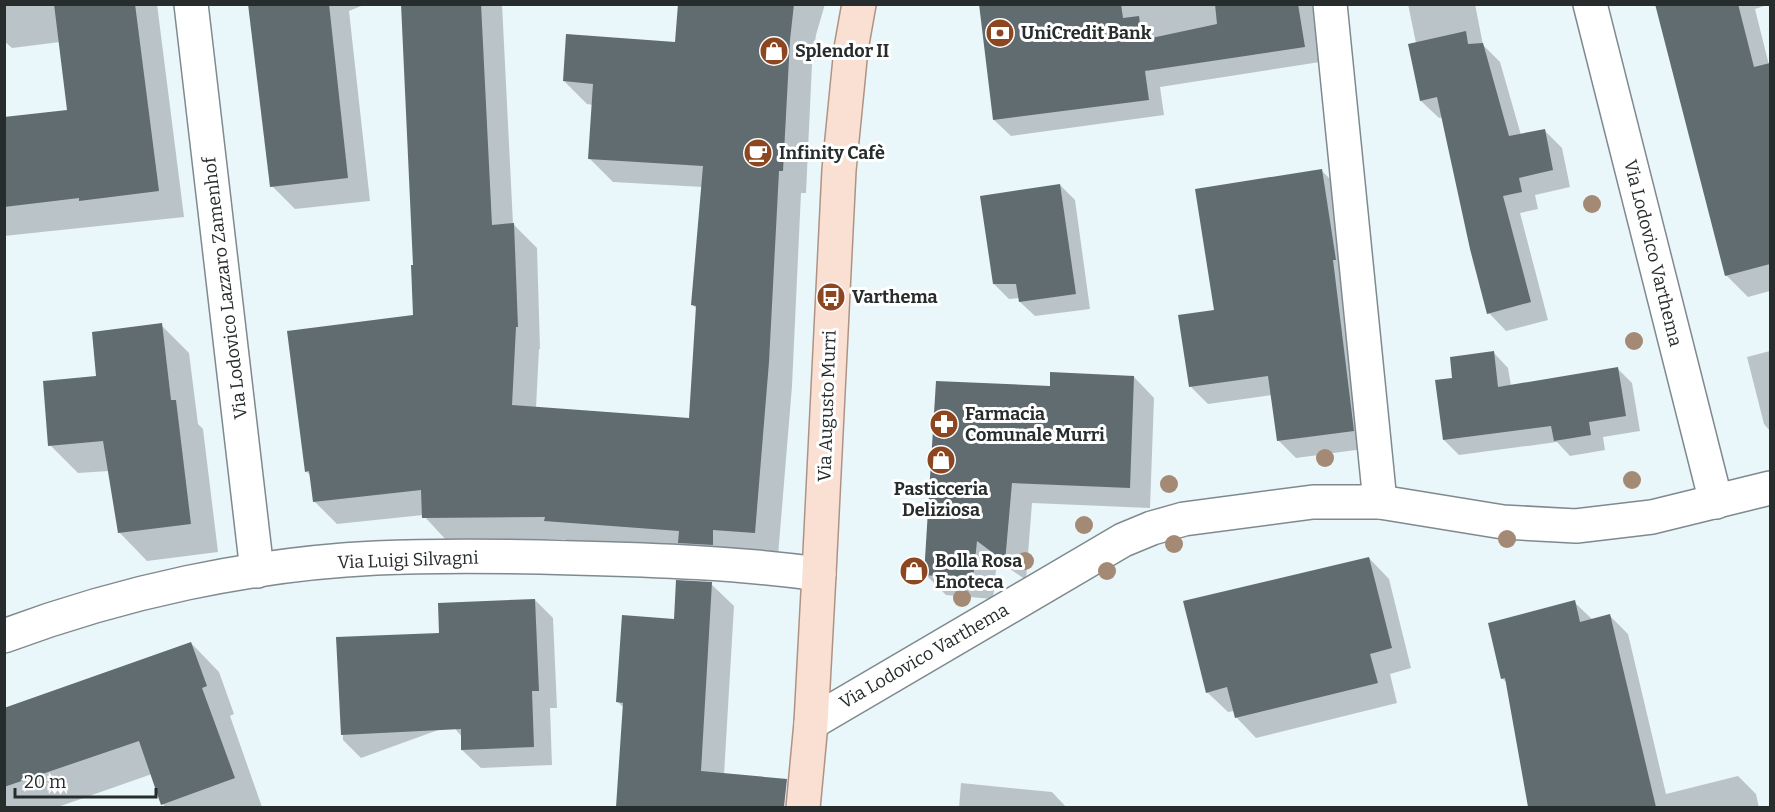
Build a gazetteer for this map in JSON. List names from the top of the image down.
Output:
{
  "streets": {
    "main road": ["Via Augusto Murri"],
    "street": ["Via Lodovico Varthema", "Via Lodovico Lazzaro Zamenhof", "Via Luigi Silvagni"]
  },
  "crossings": [
    ["Via Lodovico Varthema", "Via Augusto Murri"],
    ["Via Lodovico Lazzaro Zamenhof", "Via Luigi Silvagni"],
    ["Via Augusto Murri", "Via Luigi Silvagni"]
  ],
  "places": {
    "bank": ["UniCredit Bank"],
    "shop": ["Splendor II", "Pasticceria Deliziosa", "Bolla Rosa Enoteca"],
    "cafe": ["Infinity Cafè"],
    "bus stop": ["Varthema"],
    "pharmacy": ["Farmacia Comunale Murri"]
  },
  "scale_bar": "20 m"
}
